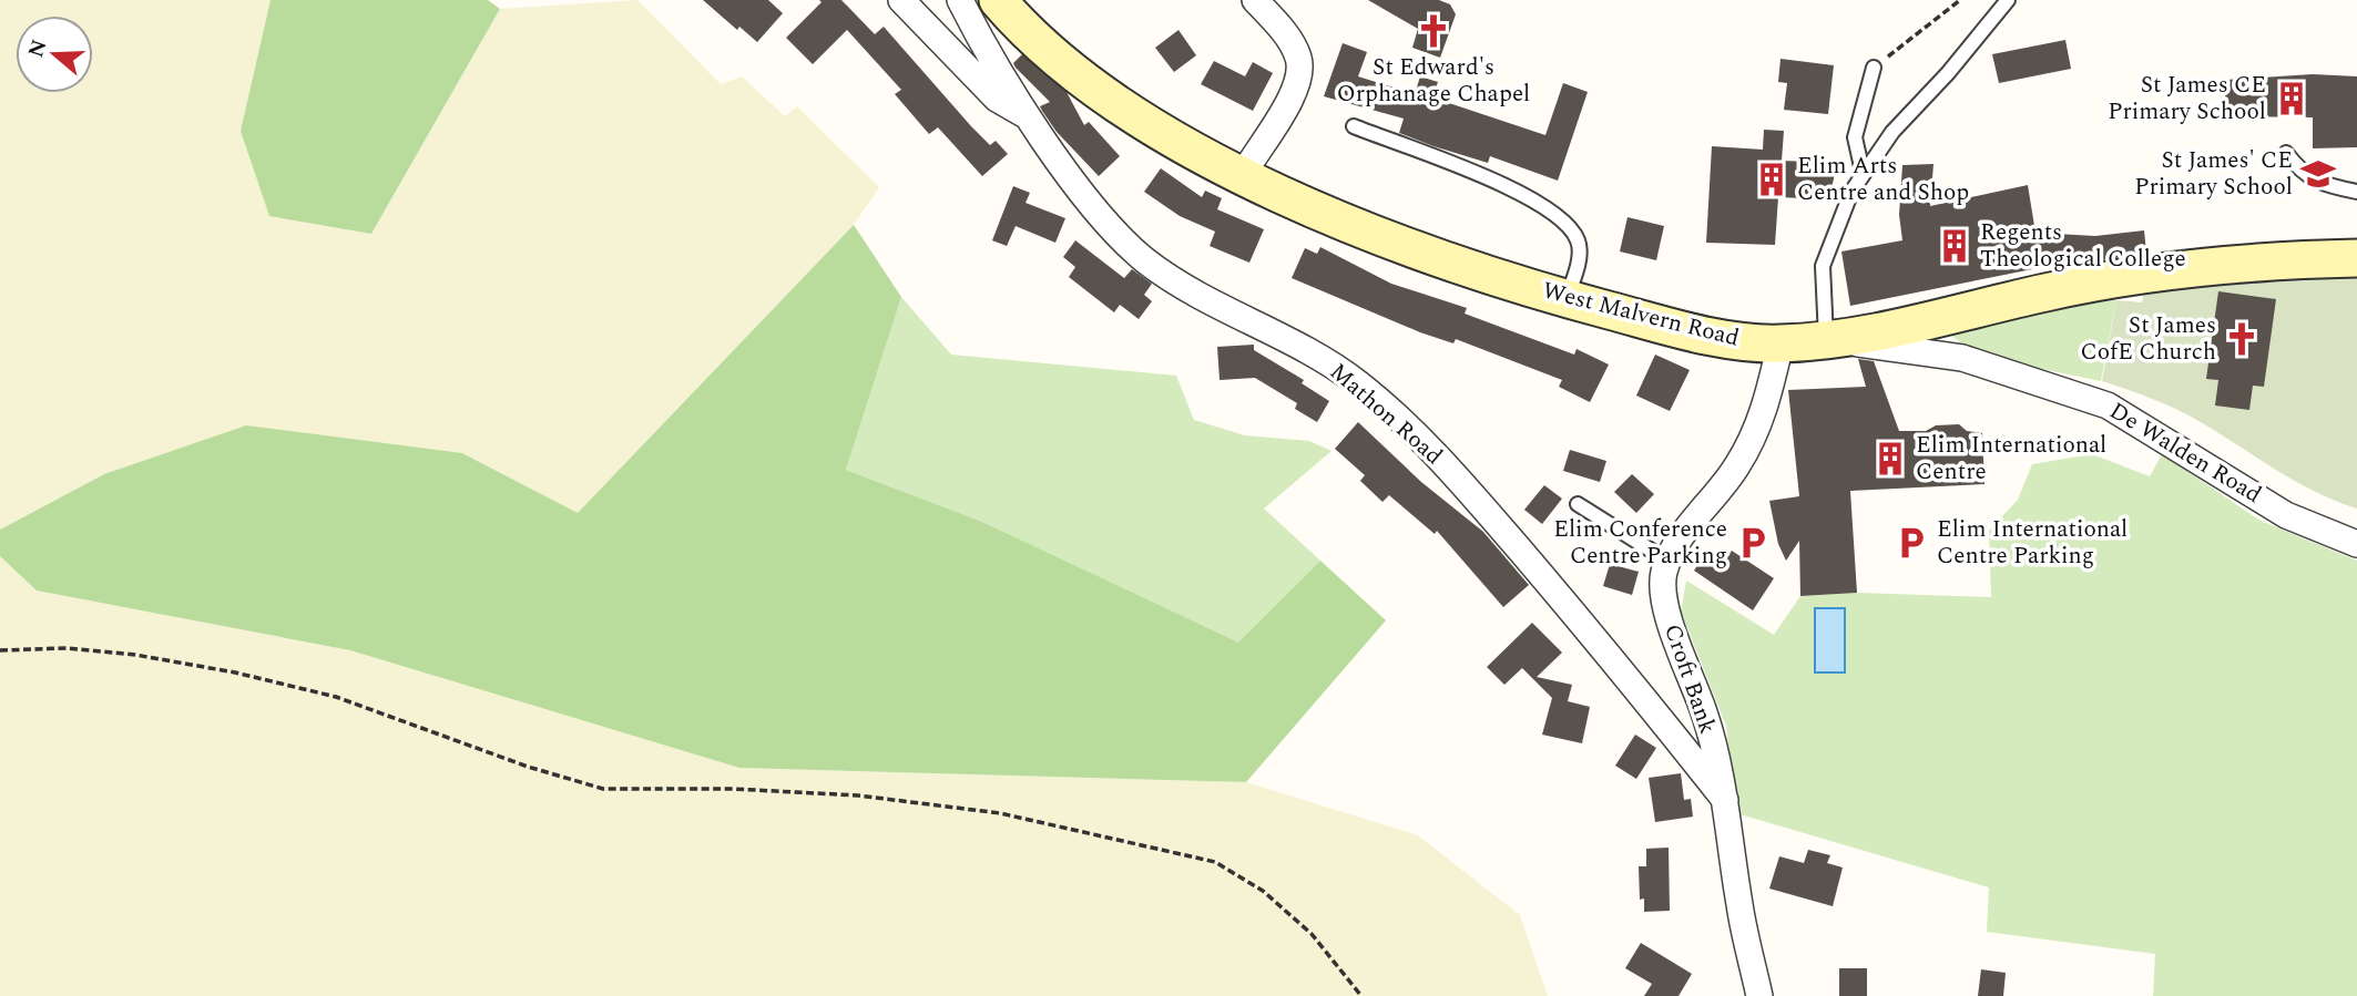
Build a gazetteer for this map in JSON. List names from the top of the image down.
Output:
{
  "streets": {
    "main road": ["West Malvern Road"],
    "street": ["Mathon Road", "De Walden Road", "Croft Bank"]
  },
  "crossings": [
    ["West Malvern Road", "De Walden Road"],
    ["West Malvern Road", "Croft Bank"],
    ["Mathon Road", "Croft Bank"]
  ],
  "places": {
    "church": ["St Edward's Orphanage Chapel", "St James CofE Church"],
    "building": [
      "St James CE Primary School",
      "Elim Arts Centre and Shop",
      "Regents Theological College",
      "Elim International Centre"
    ],
    "school or university": ["St James' CE Primary School"],
    "parking": ["Elim Conference Centre Parking", "Elim International Centre Parking"]
  },
  "north": "left"
}
